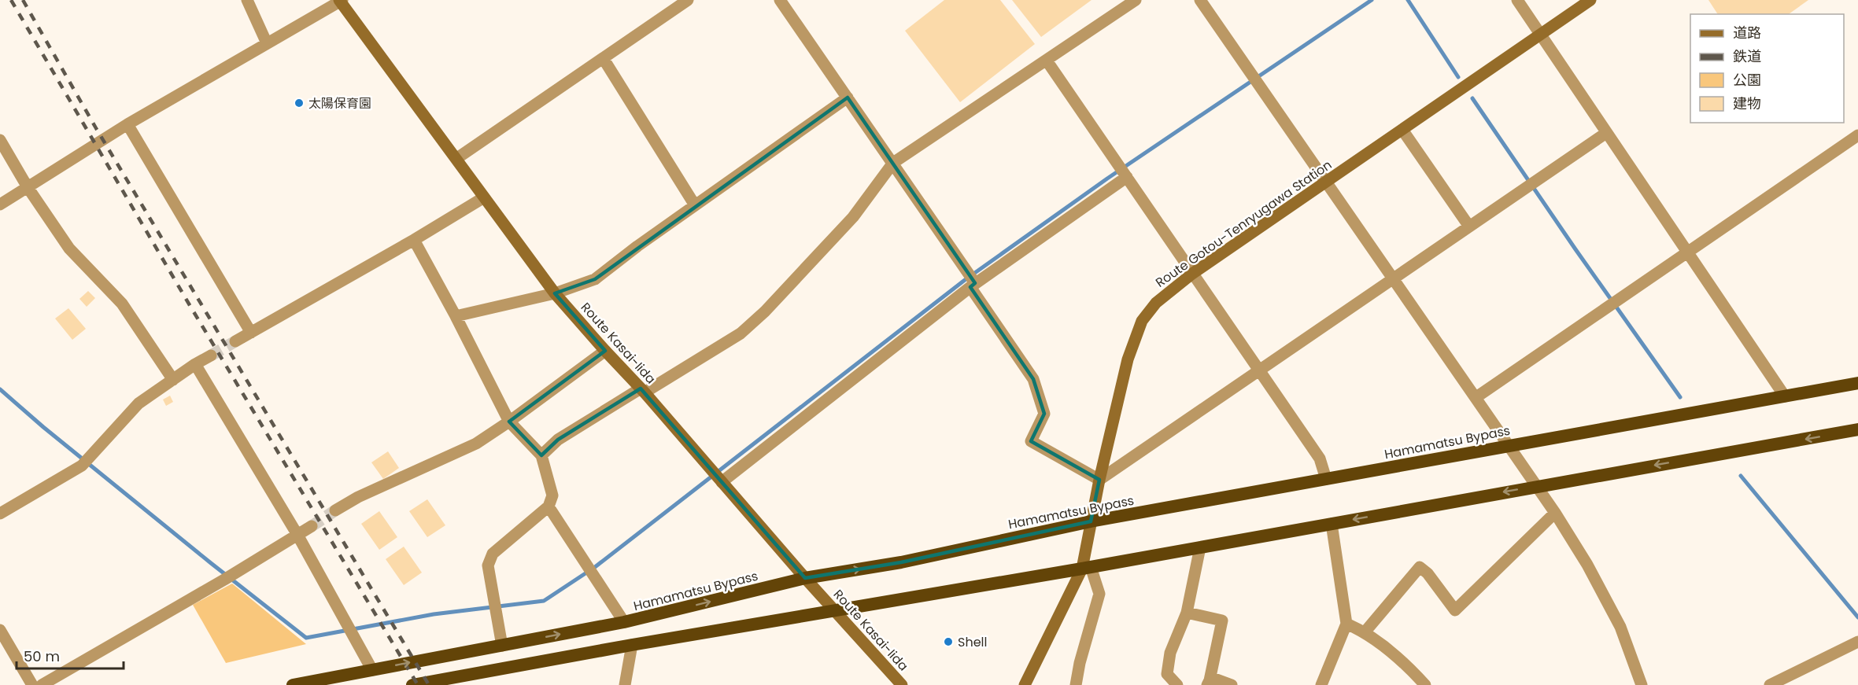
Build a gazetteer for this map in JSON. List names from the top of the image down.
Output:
{
  "streets": {
    "highway": ["Hamamatsu Bypass"],
    "main road": ["Route Gotou-Tenryugawa Station", "Route Kasai-Iida"]
  },
  "crossings": [
    ["Route Gotou-Tenryugawa Station", "Hamamatsu Bypass"],
    ["Route Kasai-Iida", "Hamamatsu Bypass"]
  ],
  "places": ["太陽保育園", "Shell"],
  "legend": [
    "道路",
    "鉄道",
    "公園",
    "建物"
  ],
  "scale_bar": "50 m"
}
